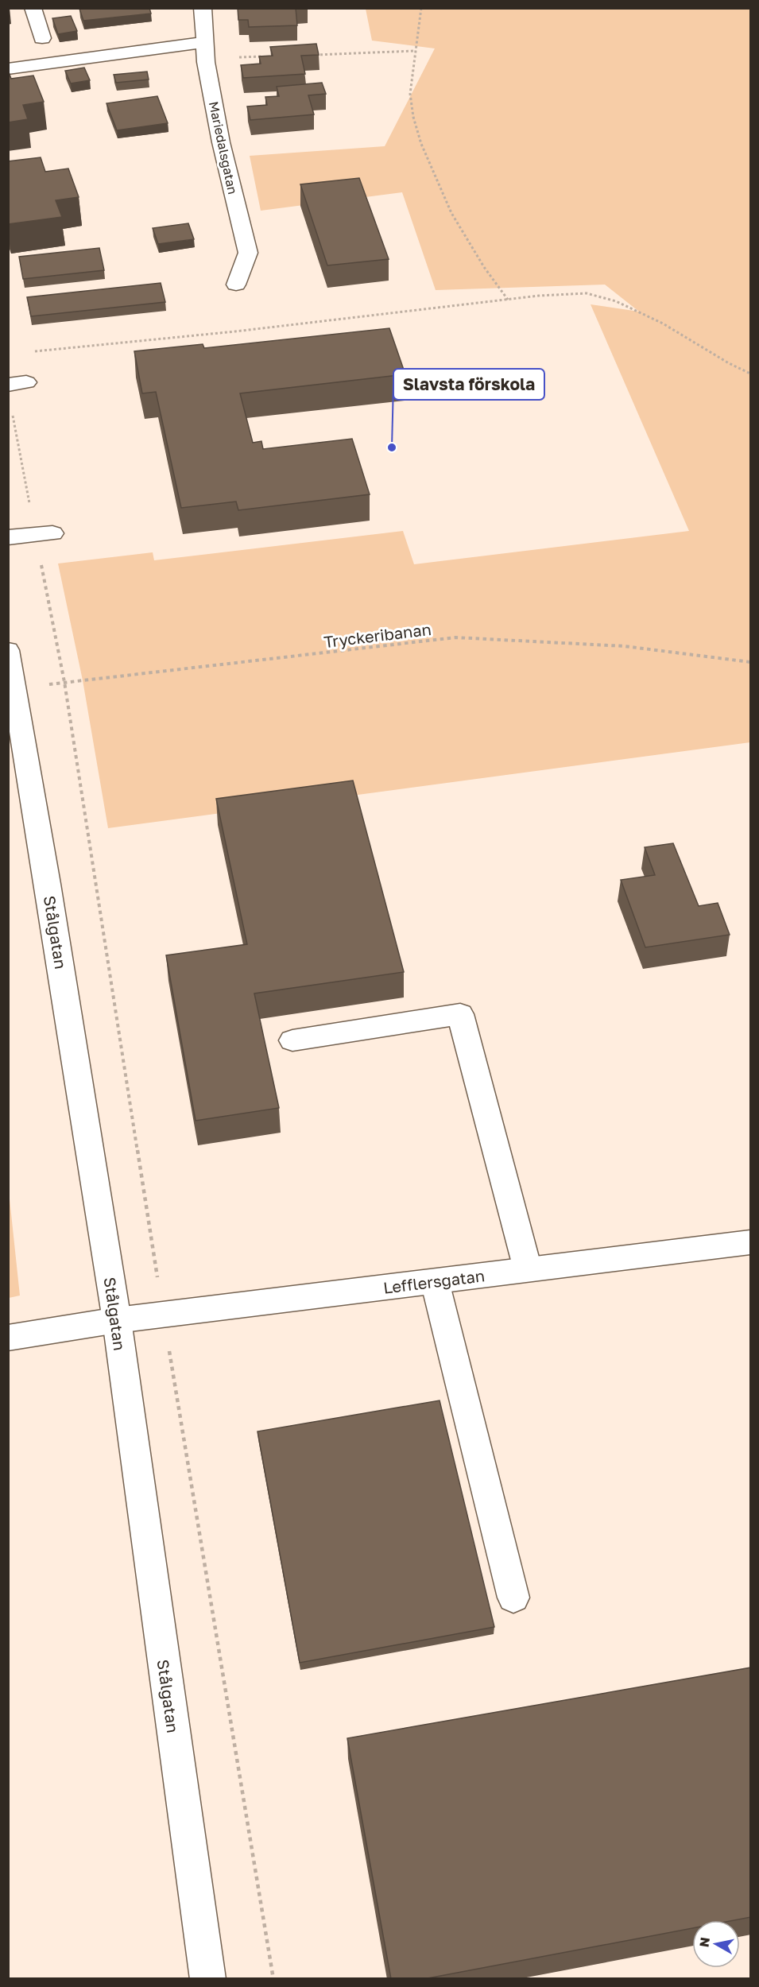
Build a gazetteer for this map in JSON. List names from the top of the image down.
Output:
{
  "streets": {
    "street": ["Mariedalsgatan", "Stålgatan", "Lefflersgatan"],
    "path": ["Tryckeribanan"]
  },
  "crossings": [
    ["Tryckeribanan", "Stålgatan"],
    ["Stålgatan", "Lefflersgatan"]
  ],
  "places": ["Slavsta förskola"],
  "north": "left"
}
